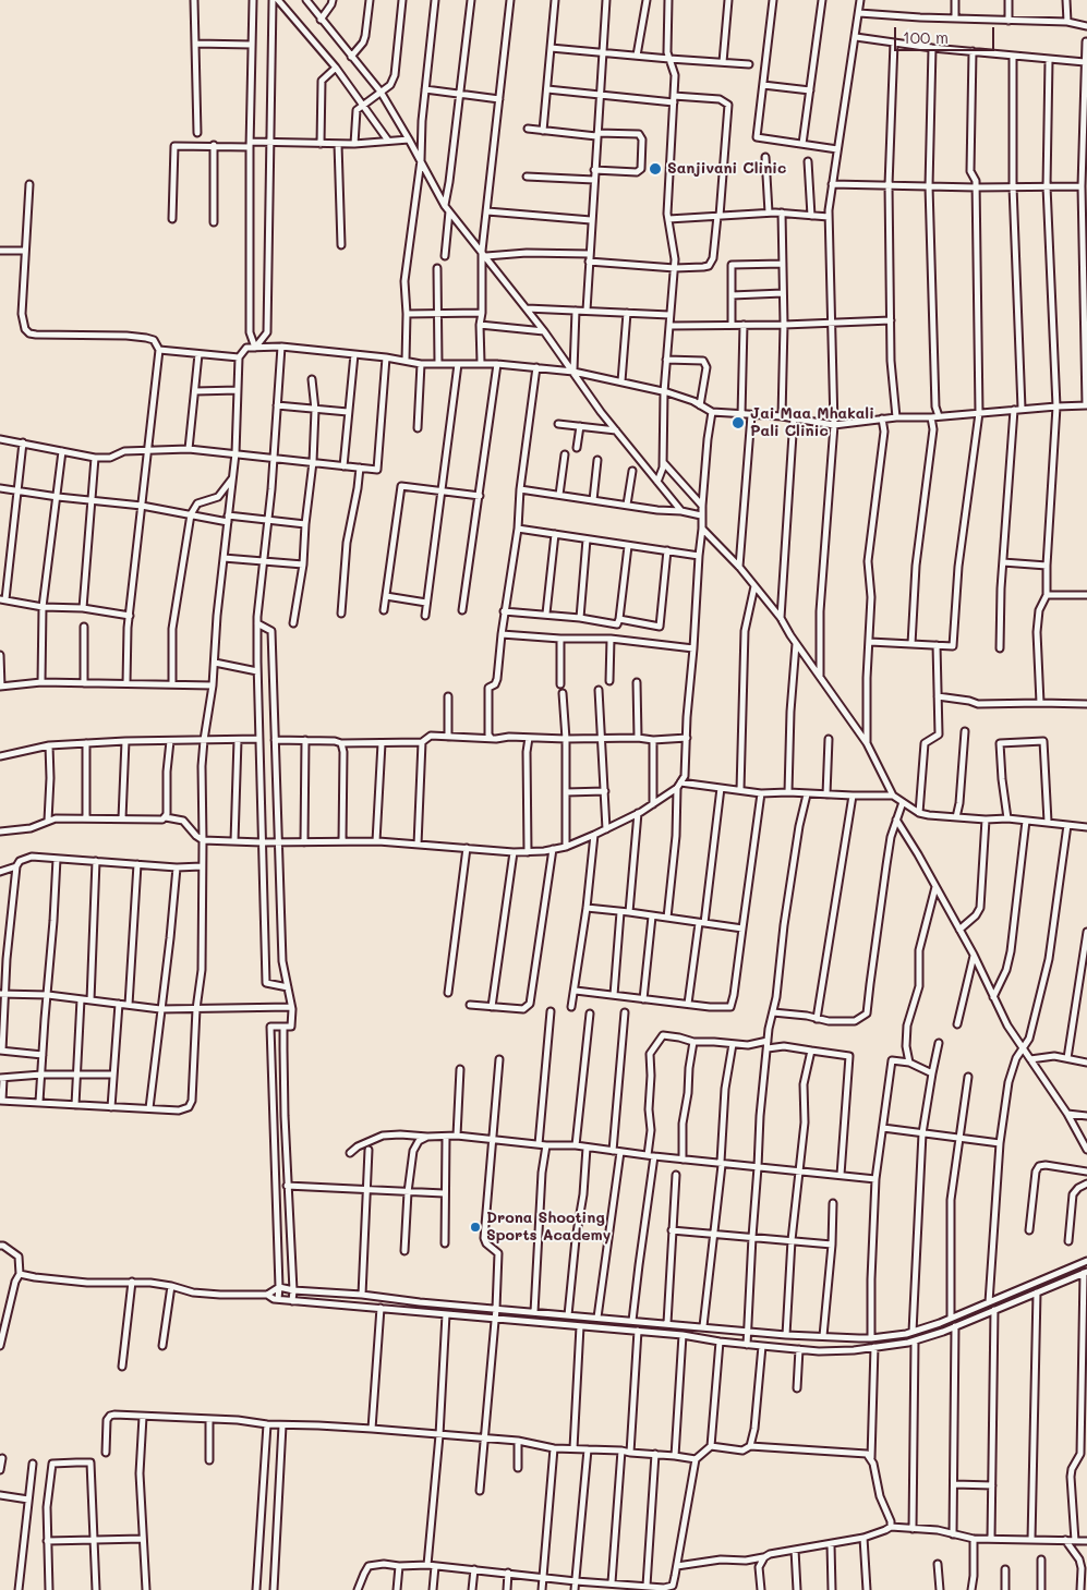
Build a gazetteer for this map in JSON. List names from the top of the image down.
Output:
{
  "places": ["Sanjivani Clinic", "Jai Maa Mhakali Pali Clinic", "Drona Shooting Sports Academy"],
  "scale_bar": "100 m"
}
